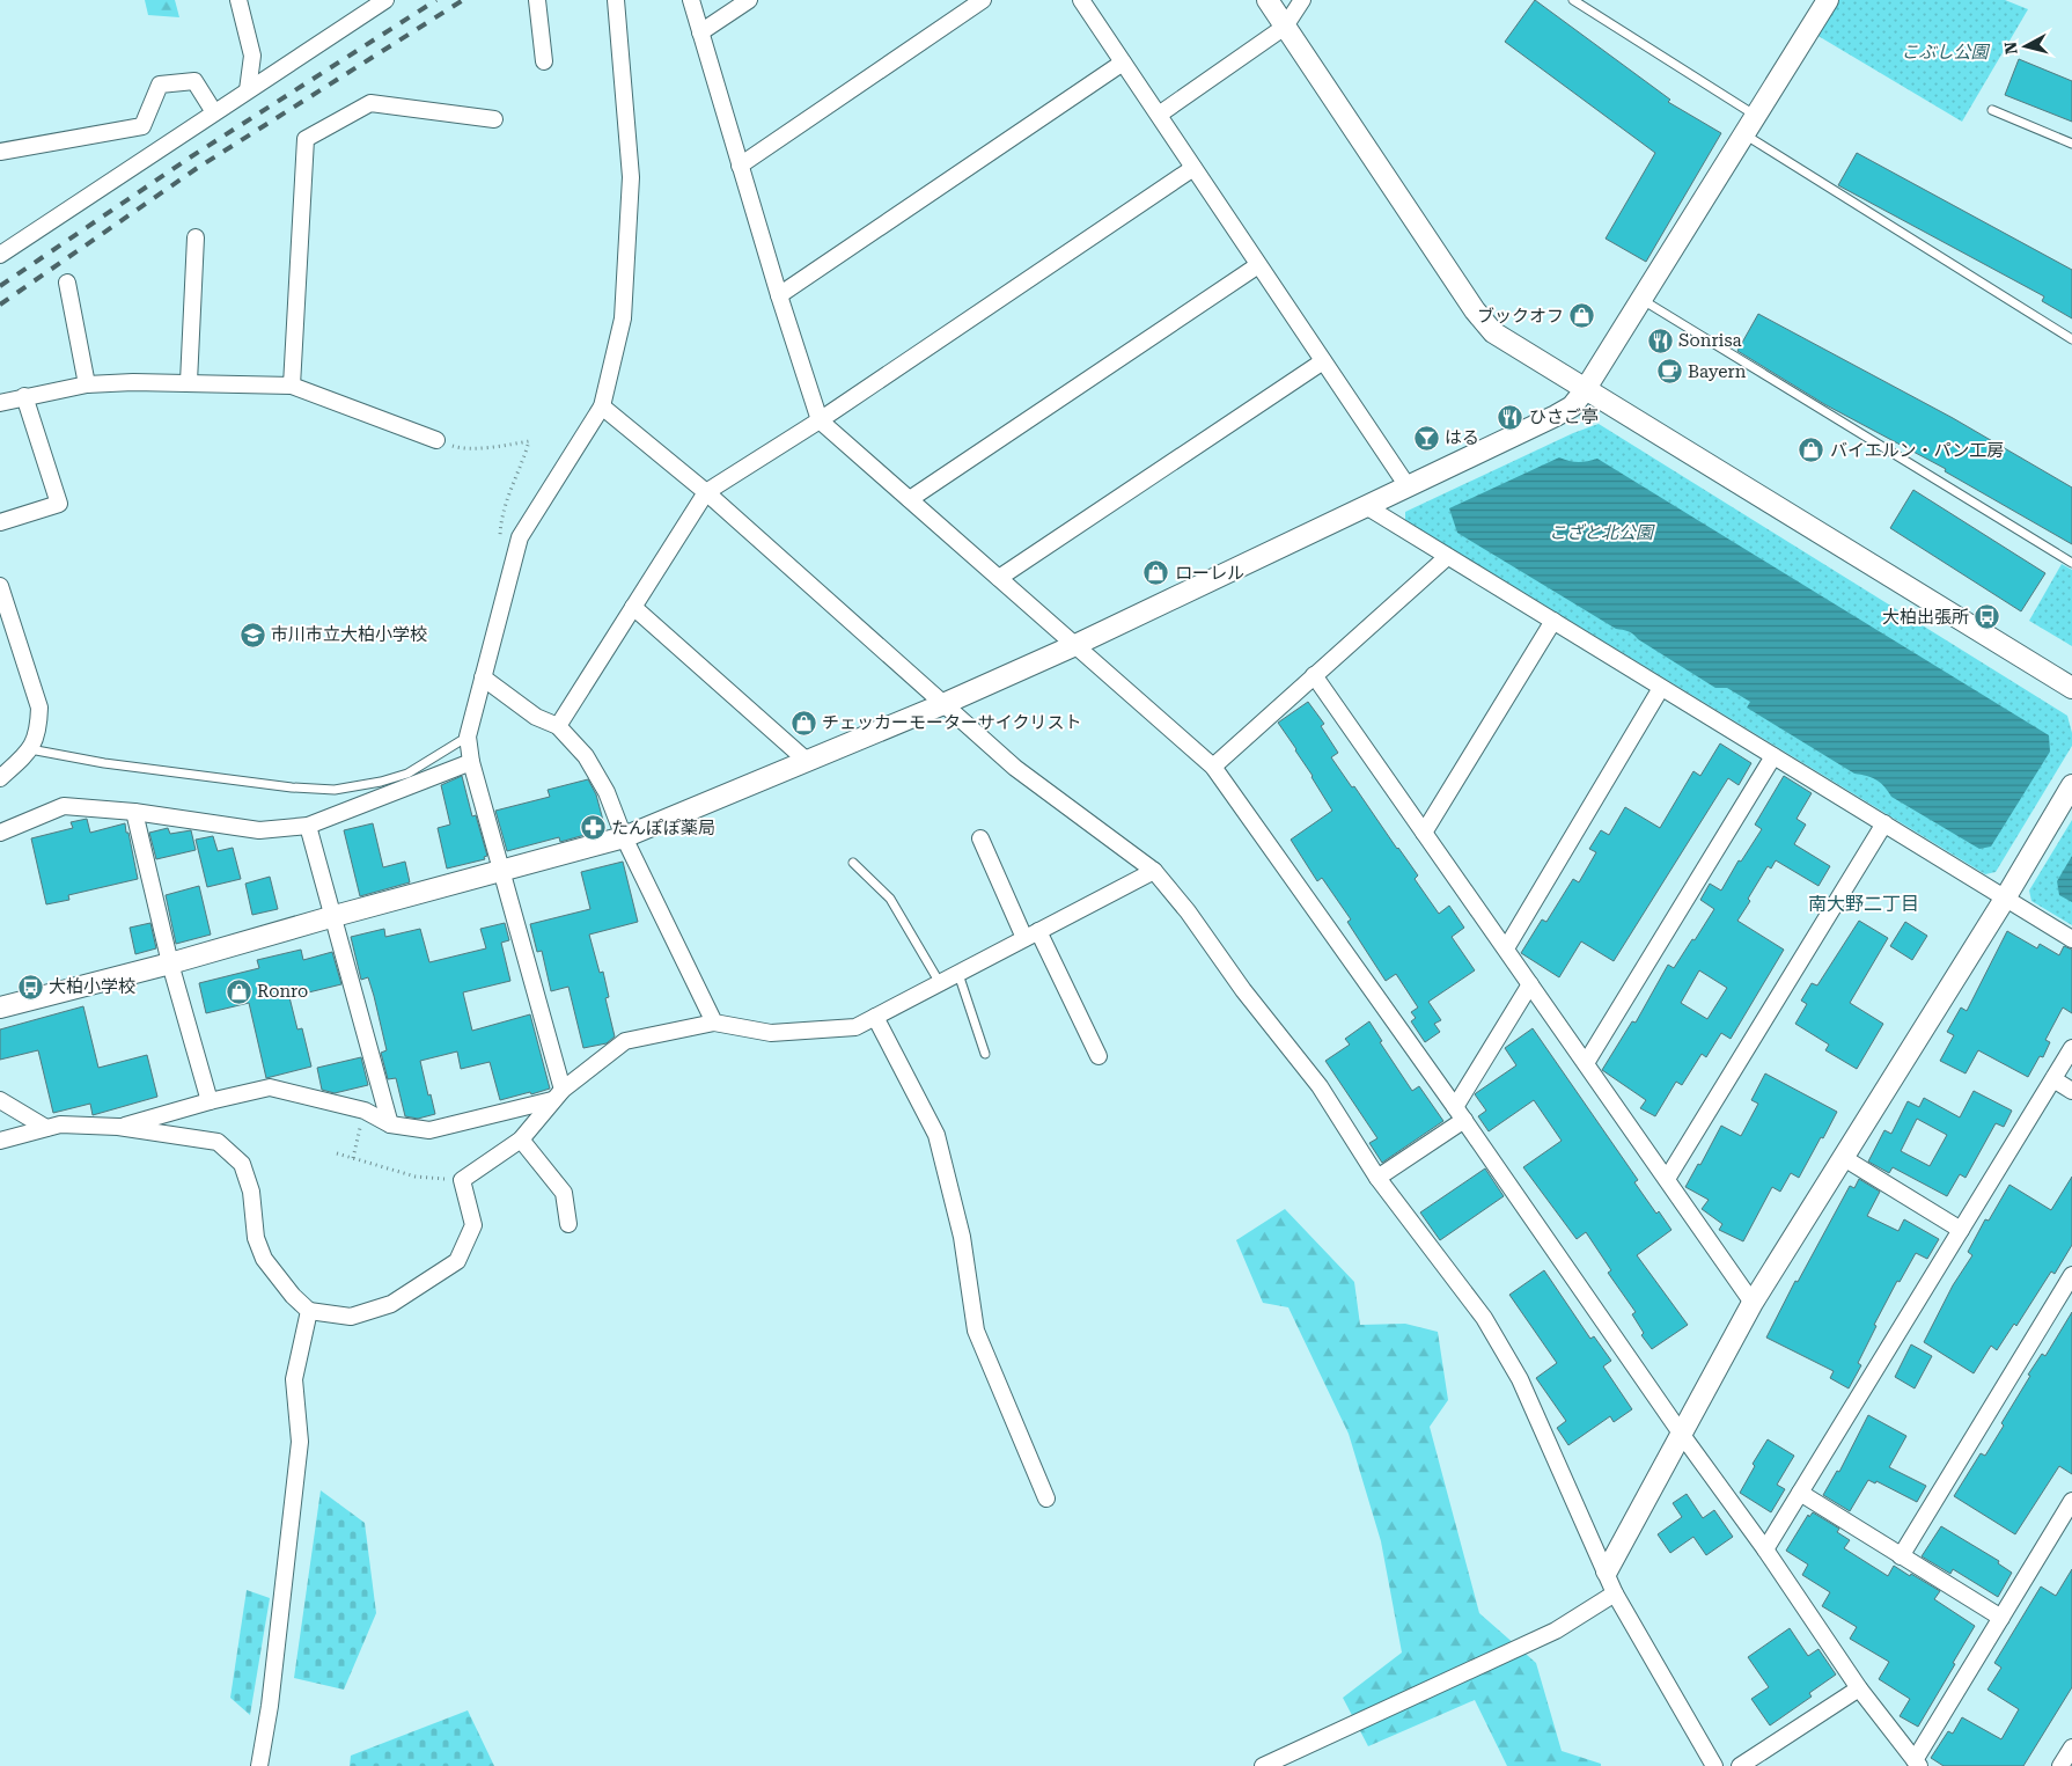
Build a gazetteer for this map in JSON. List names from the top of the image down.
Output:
{
  "districts": ["南大野二丁目"],
  "parks": ["こぶし公園", "こざと北公園"],
  "places": {
    "shop": [
      "ブックオフ",
      "バイエルン・パン工房",
      "ローレル",
      "チェッカーモーターサイクリスト",
      "Ronro"
    ],
    "restaurant": ["Sonrisa", "ひさご亭"],
    "cafe": ["Bayern"],
    "bar": ["はる"],
    "bus stop": ["大柏出張所", "大柏小学校"],
    "school or university": ["市川市立大柏小学校"],
    "pharmacy": ["たんぽぽ薬局"]
  },
  "north": "left"
}
